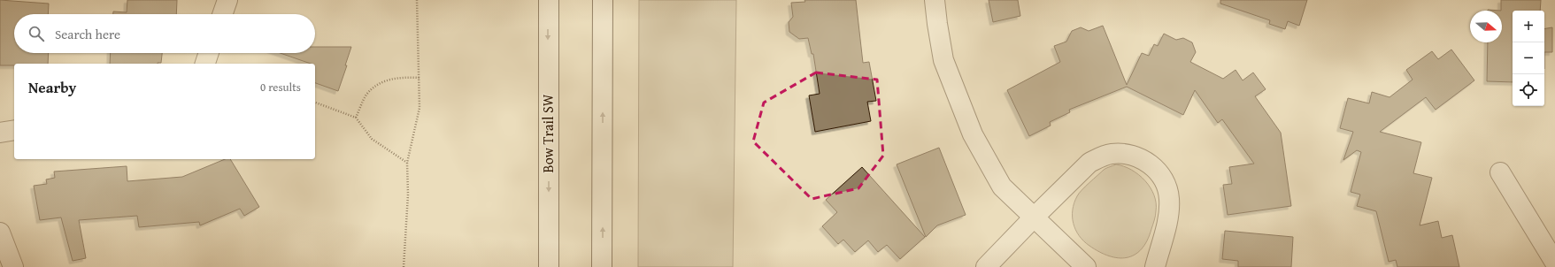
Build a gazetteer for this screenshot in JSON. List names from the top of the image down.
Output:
{
  "streets": {
    "street": ["Bow Trail SW"]
  },
  "north": "right",
  "page": {
    "map_buttons": ["+", "−"],
    "search": "Search here",
    "heading": ["Nearby", "0 results"]
  }
}
